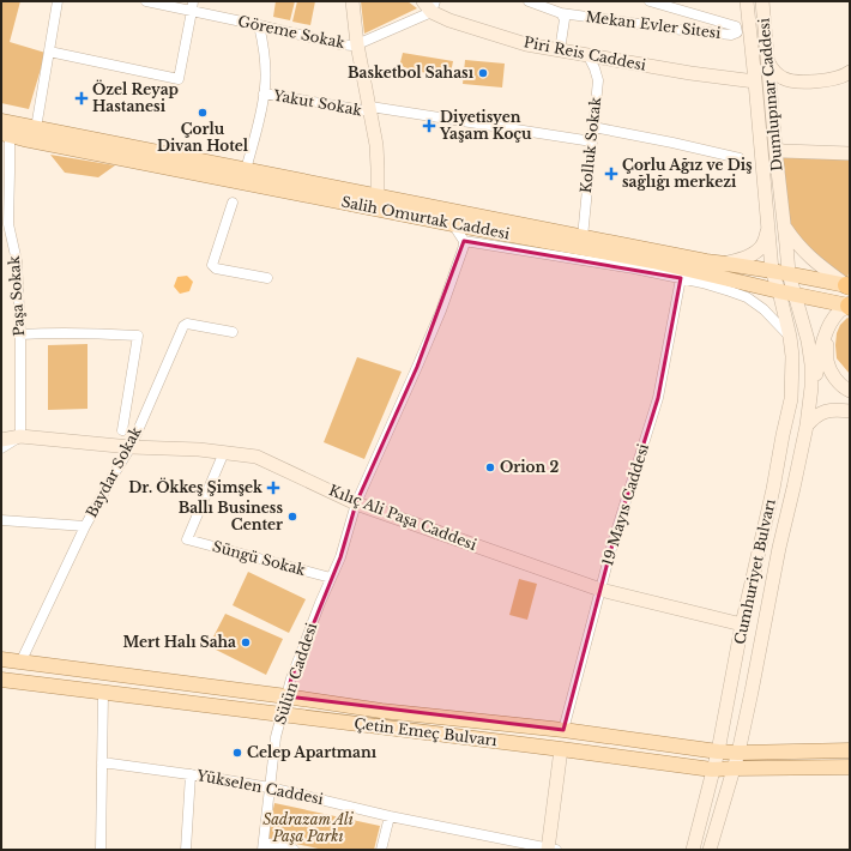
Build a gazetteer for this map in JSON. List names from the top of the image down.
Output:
{
  "streets": {
    "main road": [
      "Piri Reis Caddesi",
      "Dumlupınar Caddesi",
      "Salih Omurtak Caddesi",
      "Kılıç Ali Paşa Caddesi",
      "Cumhuriyet Bulvarı",
      "Çetin Emeç Bulvarı"
    ],
    "street": [
      "Mekan Evler Sitesi",
      "Göreme Sokak",
      "Yakut Sokak",
      "Kolluk Sokak",
      "Paşa Sokak",
      "Baydar Sokak",
      "19 Mayıs Caddesi",
      "Süngü Sokak",
      "Sülün Caddesi",
      "Yükselen Caddesi"
    ]
  },
  "crossings": [
    ["Göreme Sokak", "Piri Reis Caddesi"],
    ["Piri Reis Caddesi", "Dumlupınar Caddesi"],
    ["Piri Reis Caddesi", "Kolluk Sokak"],
    ["Dumlupınar Caddesi", "Salih Omurtak Caddesi"],
    ["Dumlupınar Caddesi", "Cumhuriyet Bulvarı"],
    ["Yakut Sokak", "Kolluk Sokak"],
    ["Kolluk Sokak", "Salih Omurtak Caddesi"],
    ["Salih Omurtak Caddesi", "Paşa Sokak"],
    ["Salih Omurtak Caddesi", "Cumhuriyet Bulvarı"],
    ["Paşa Sokak", "Kılıç Ali Paşa Caddesi"],
    ["Baydar Sokak", "Kılıç Ali Paşa Caddesi"],
    ["Baydar Sokak", "Çetin Emeç Bulvarı"],
    ["19 Mayıs Caddesi", "Kılıç Ali Paşa Caddesi"],
    ["19 Mayıs Caddesi", "Çetin Emeç Bulvarı"],
    ["Kılıç Ali Paşa Caddesi", "Süngü Sokak"],
    ["Kılıç Ali Paşa Caddesi", "Cumhuriyet Bulvarı"],
    ["Kılıç Ali Paşa Caddesi", "Sülün Caddesi"],
    ["Süngü Sokak", "Sülün Caddesi"],
    ["Cumhuriyet Bulvarı", "Çetin Emeç Bulvarı"],
    ["Sülün Caddesi", "Çetin Emeç Bulvarı"],
    ["Sülün Caddesi", "Yükselen Caddesi"]
  ],
  "parks": ["Sadrazam Ali Paşa Parkı"],
  "places": {
    "other": [
      "Basketbol Sahası",
      "Çorlu Divan Hotel",
      "Orion 2",
      "Ballı Business Center",
      "Mert Halı Saha",
      "Celep Apartmanı"
    ],
    "health": [
      "Özel Reyap Hastanesi",
      "Diyetisyen Yaşam Koçu",
      "Çorlu Ağız ve Diş sağlığı merkezi",
      "Dr. Ökkeş Şimşek"
    ]
  }
}
